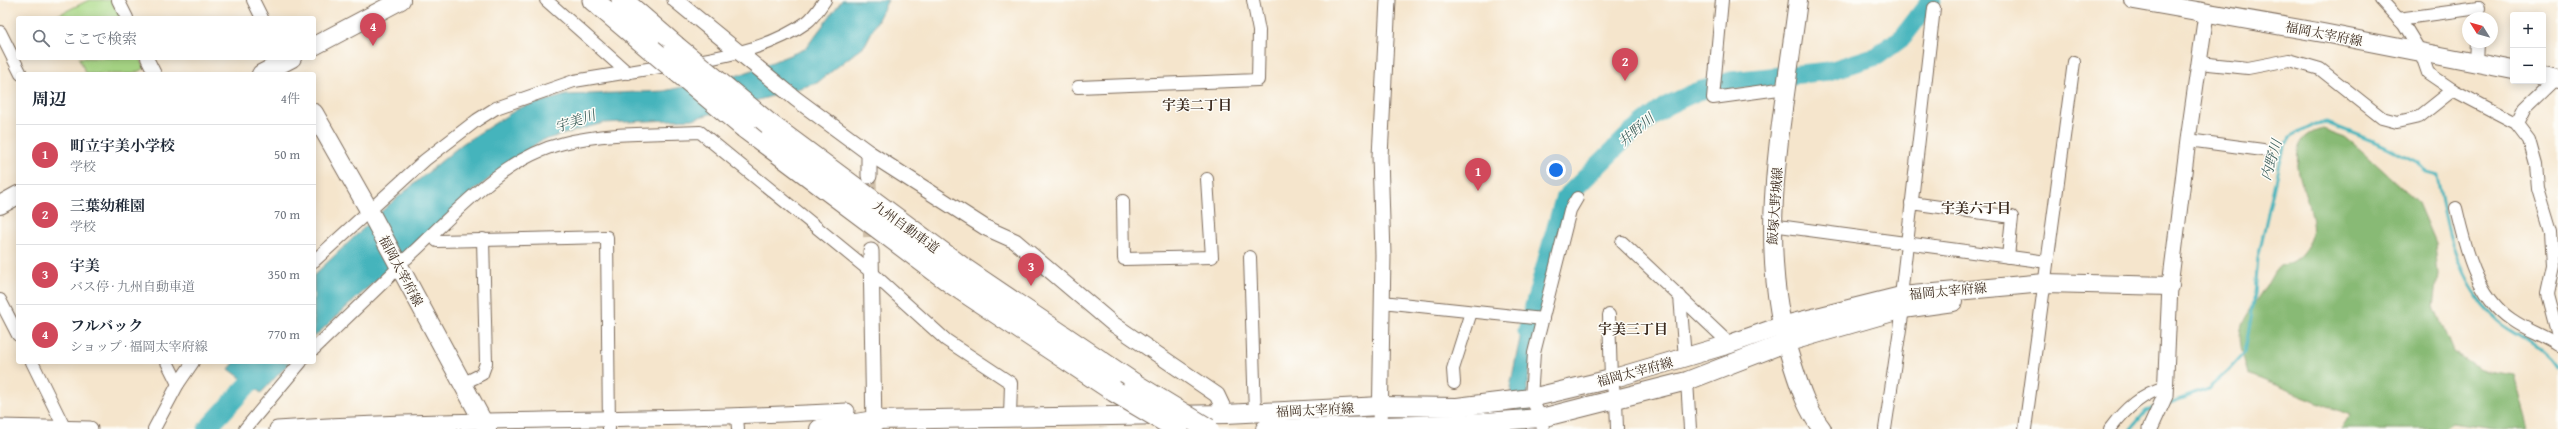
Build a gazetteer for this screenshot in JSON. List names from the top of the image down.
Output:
{
  "streets": {
    "highway": ["九州自動車道"],
    "main road": ["福岡太宰府線", "飯塚大野城線"]
  },
  "crossings": [
    ["福岡太宰府線", "飯塚大野城線"]
  ],
  "districts": ["宇美二丁目", "宇美六丁目", "宇美三丁目"],
  "water": ["宇美川", "井野川", "内野川"],
  "north": "top left",
  "page": {
    "map_buttons": ["+", "−"],
    "pins": [
      "4",
      "2",
      "1",
      "3"
    ],
    "search": "ここで検索",
    "heading": ["周辺", "4件"],
    "list": [
      {
        "mark": "1",
        "name": "町立宇美小学校",
        "note": "学校",
        "value": "50 m"
      },
      {
        "mark": "2",
        "name": "三葉幼稚園",
        "note": "学校",
        "value": "70 m"
      },
      {
        "mark": "3",
        "name": "宇美",
        "note": "バス停 · 九州自動車道",
        "value": "350 m"
      },
      {
        "mark": "4",
        "name": "フルバック",
        "note": "ショップ · 福岡太宰府線",
        "value": "770 m"
      }
    ]
  }
}
